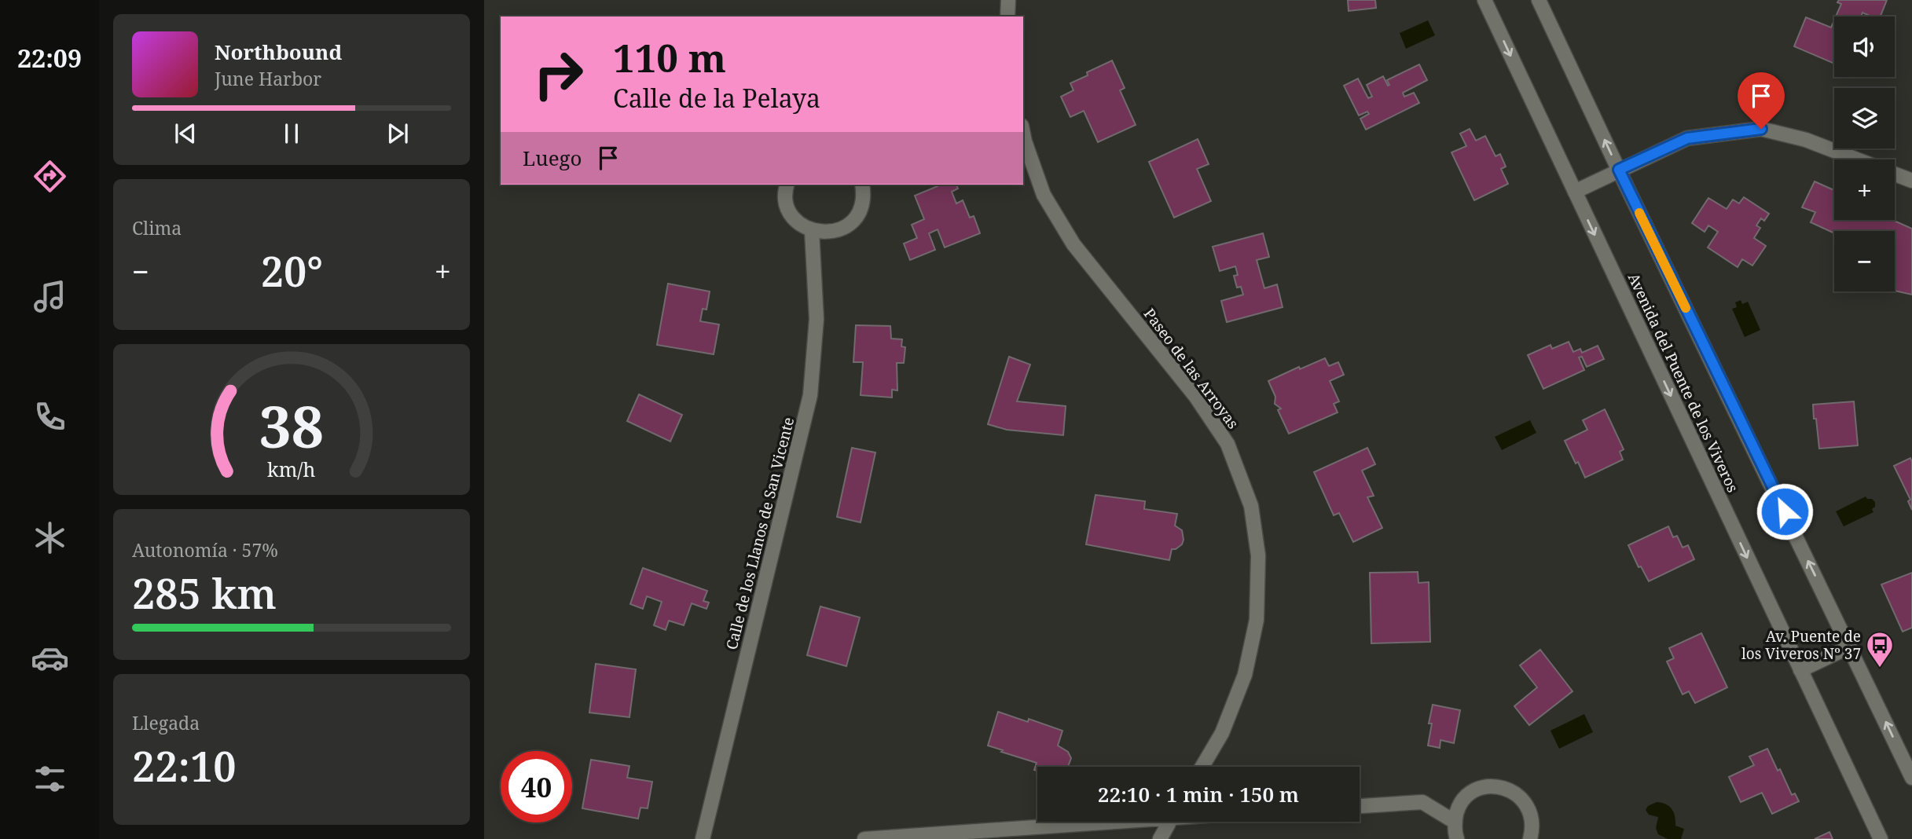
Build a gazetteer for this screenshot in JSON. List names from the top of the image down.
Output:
{
  "streets": {
    "street": ["Paseo de las Arroyas", "Avenida del Puente de los Viveros", "Calle de los Llanos de San Vicente"]
  },
  "places": {
    "bus stop": ["Av. Puente de los Viveros Nº 37"]
  },
  "page": {
    "tabs": "22:09",
    "map_buttons": ["+", "−"],
    "turn": ["110 m", "Calle de la Pelaya"],
    "song": ["Northbound", "June Harbor"],
    "then": "Luego",
    "tile": [
      "Clima",
      ["Autonomía · 57%", "285 km"],
      ["Llegada", "22:10"]
    ],
    "heat": ["−", "20°", "+"],
    "limit": "40",
    "trip": "22:10 · 1 min · 150 m",
    "gauge": ["38", "km/h"]
  }
}
